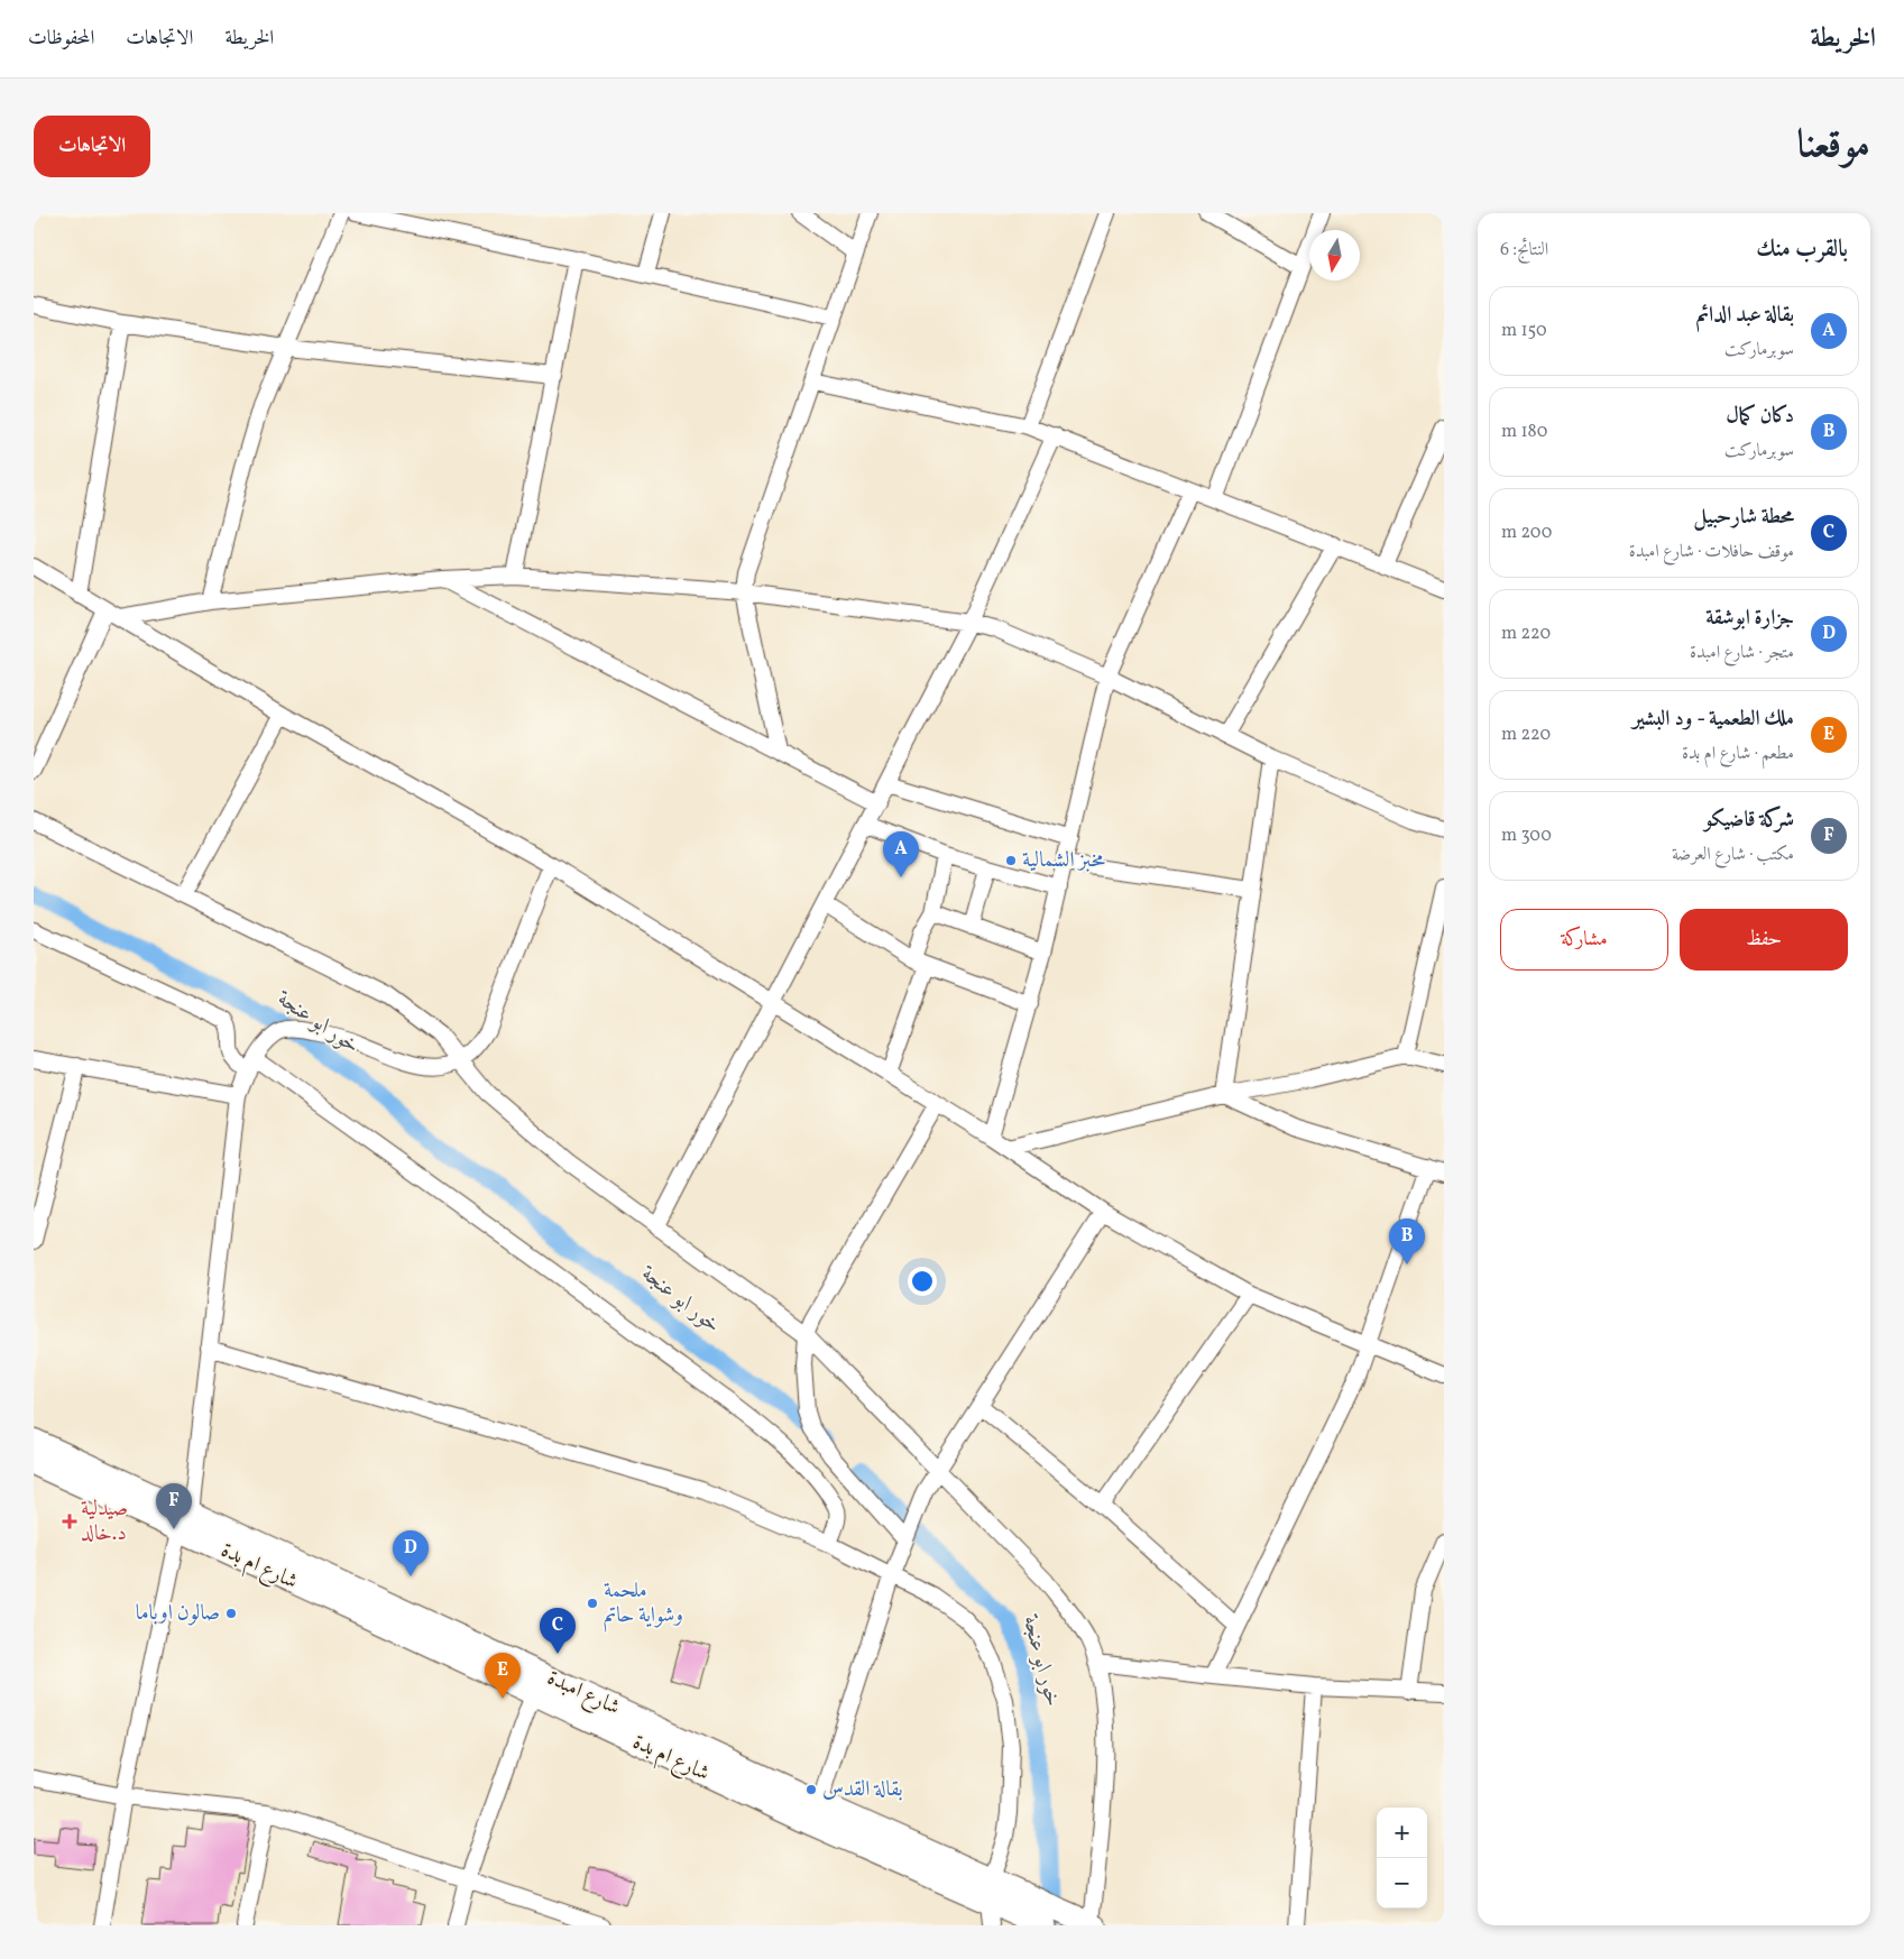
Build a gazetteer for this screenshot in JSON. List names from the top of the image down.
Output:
{
  "streets": {
    "main road": ["شارع ام بدة", "شارع امبدة"]
  },
  "crossings": [
    ["شارع ام بدة", "شارع امبدة"]
  ],
  "water": ["خور ابو عنجة"],
  "places": {
    "other": [
      "مخبز الشمالية",
      "ملحمة وشواية حاتم",
      "صالون اوباما",
      "بقالة القدس"
    ],
    "health": ["صيدلية د.خالد"]
  },
  "north": "bottom",
  "page": {
    "header": "الخريطة",
    "nav": ["الخريطة", "الاتجاهات", "المحفوظات"],
    "title": "موقعنا",
    "buttons": [
      "الاتجاهات",
      ["حفظ", "مشاركة"]
    ],
    "heading": ["بالقرب منك", "النتائج: 6"],
    "list": [
      {
        "mark": "A",
        "name": "بقالة عبد الدائم",
        "note": "سوبرماركت",
        "value": "150 m"
      },
      {
        "mark": "B",
        "name": "دكان كمال",
        "note": "سوبرماركت",
        "value": "180 m"
      },
      {
        "mark": "C",
        "name": "محطة شارحبيل",
        "note": "موقف حافلات · شارع امبدة",
        "value": "200 m"
      },
      {
        "mark": "D",
        "name": "جزارة ابوشقة",
        "note": "متجر · شارع امبدة",
        "value": "220 m"
      },
      {
        "mark": "E",
        "name": "ملك الطعمية - ود البشير",
        "note": "مطعم · شارع ام بدة",
        "value": "220 m"
      },
      {
        "mark": "F",
        "name": "شركة قاضيكو",
        "note": "مكتب · شارع العرضة",
        "value": "300 m"
      }
    ],
    "pins": [
      "A",
      "B",
      "F",
      "D",
      "C",
      "E"
    ],
    "map_buttons": ["+", "−"]
  }
}
